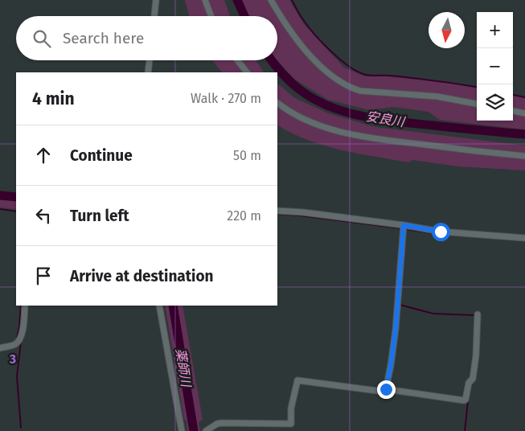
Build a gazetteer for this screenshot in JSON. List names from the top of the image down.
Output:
{
  "water": ["安良川", "薬師川"],
  "north": "bottom",
  "page": {
    "map_buttons": ["+", "−"],
    "search": "Search here",
    "heading": ["4 min", "Walk · 270 m"],
    "list": [
      ["Continue", "50 m"],
      ["Turn left", "220 m"],
      "Arrive at destination"
    ]
  },
  "grid": {
    "rows": ["3"]
  }
}
